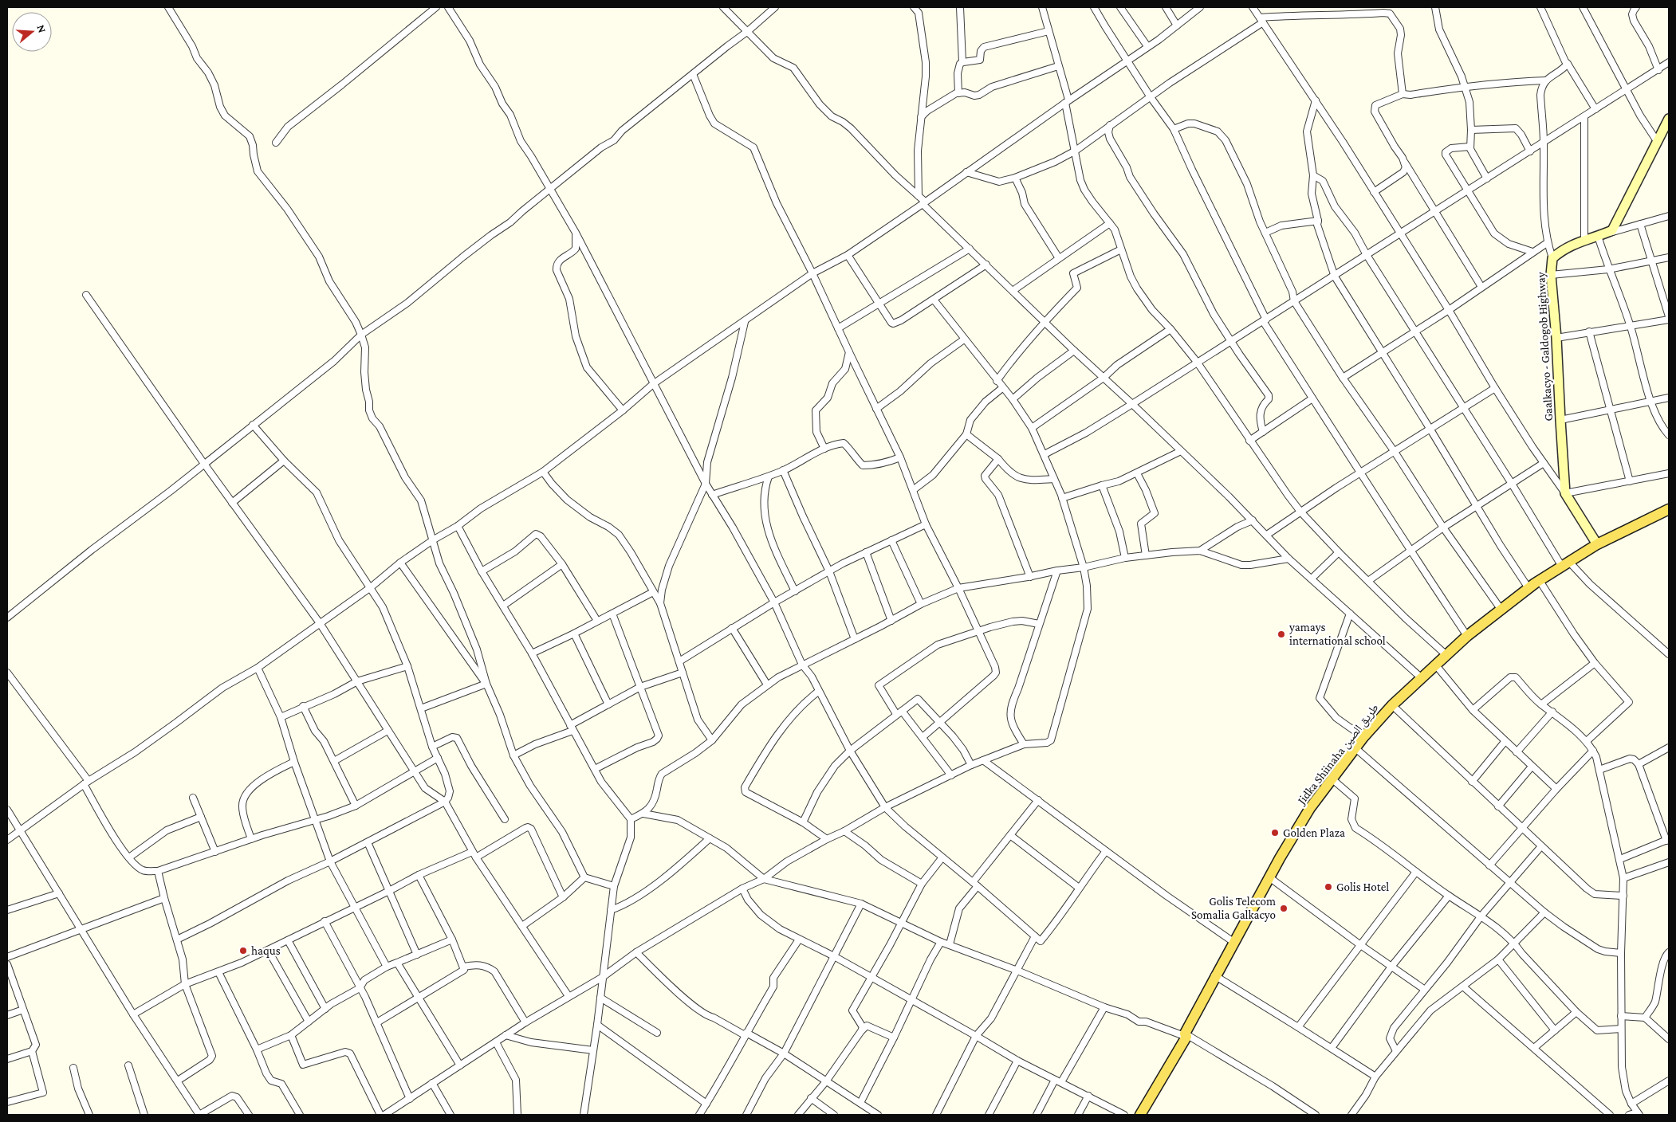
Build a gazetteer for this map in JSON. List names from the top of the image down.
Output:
{
  "streets": {
    "main road": ["Jidka Shiinaha طريق الصين"],
    "street": ["Gaalkacyo - Galdogob Highway"]
  },
  "crossings": [
    ["Gaalkacyo - Galdogob Highway", "Jidka Shiinaha طريق الصين"]
  ],
  "places": [
    "yamays international school",
    "Golden Plaza",
    "Golis Hotel",
    "Golis Telecom Somalia Galkacyo",
    "haqus"
  ],
  "north": "right"
}
